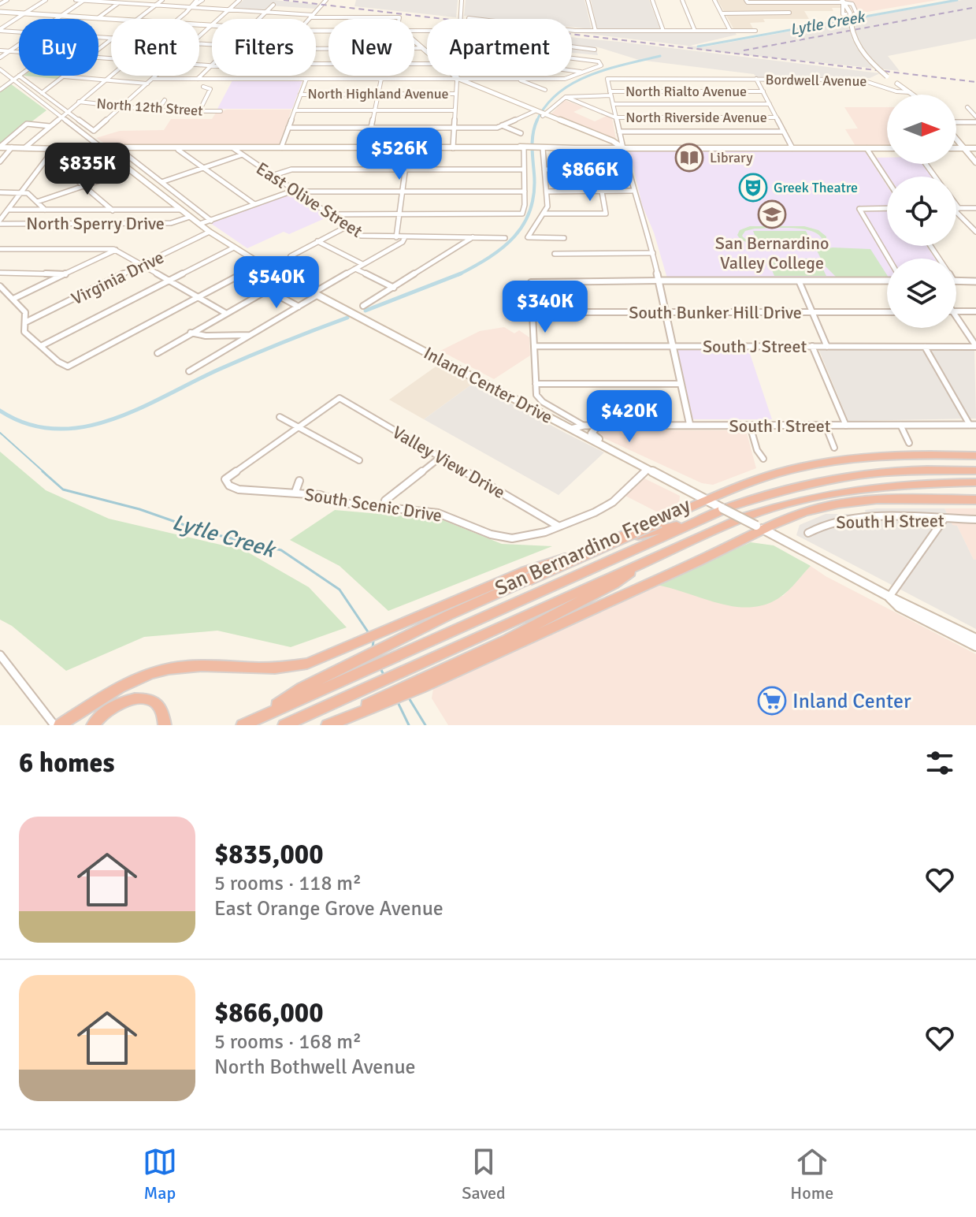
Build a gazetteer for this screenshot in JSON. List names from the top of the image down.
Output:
{
  "streets": {
    "highway": ["San Bernardino Freeway"],
    "main road": ["Inland Center Drive"],
    "street": [
      "Bordwell Avenue",
      "North Rialto Avenue",
      "North Highland Avenue",
      "North 12th Street",
      "North Riverside Avenue",
      "East Olive Street",
      "North Sperry Drive",
      "Virginia Drive",
      "South Bunker Hill Drive",
      "South J Street",
      "South I Street",
      "Valley View Drive",
      "South Scenic Drive",
      "South H Street"
    ]
  },
  "crossings": [
    ["Bordwell Avenue", "North Rialto Avenue"],
    ["North Highland Avenue", "East Olive Street"],
    ["North Sperry Drive", "Inland Center Drive"],
    ["Virginia Drive", "Inland Center Drive"],
    ["Inland Center Drive", "South I Street"],
    ["Inland Center Drive", "South Scenic Drive"],
    ["Valley View Drive", "South Scenic Drive"]
  ],
  "water": ["Lytle Creek"],
  "places": {
    "library": ["Library"],
    "theatre": ["Greek Theatre"],
    "school or university": ["San Bernardino Valley College"],
    "supermarket": ["Inland Center"]
  },
  "north": "right",
  "page": {
    "chip": [
      "Buy",
      "Rent",
      "Filters",
      "New",
      "Apartment"
    ],
    "price": [
      "$526K",
      "$835K",
      "$866K",
      "$540K",
      "$340K",
      "$420K"
    ],
    "heading": "6 homes",
    "list": [
      {
        "name": "$835,000",
        "note": "5 rooms · 118 m² · East Orange Grove Avenue"
      },
      {
        "name": "$866,000",
        "note": "5 rooms · 168 m² · North Bothwell Avenue"
      }
    ],
    "tabs": ["Map", "Saved", "Home"]
  }
}
